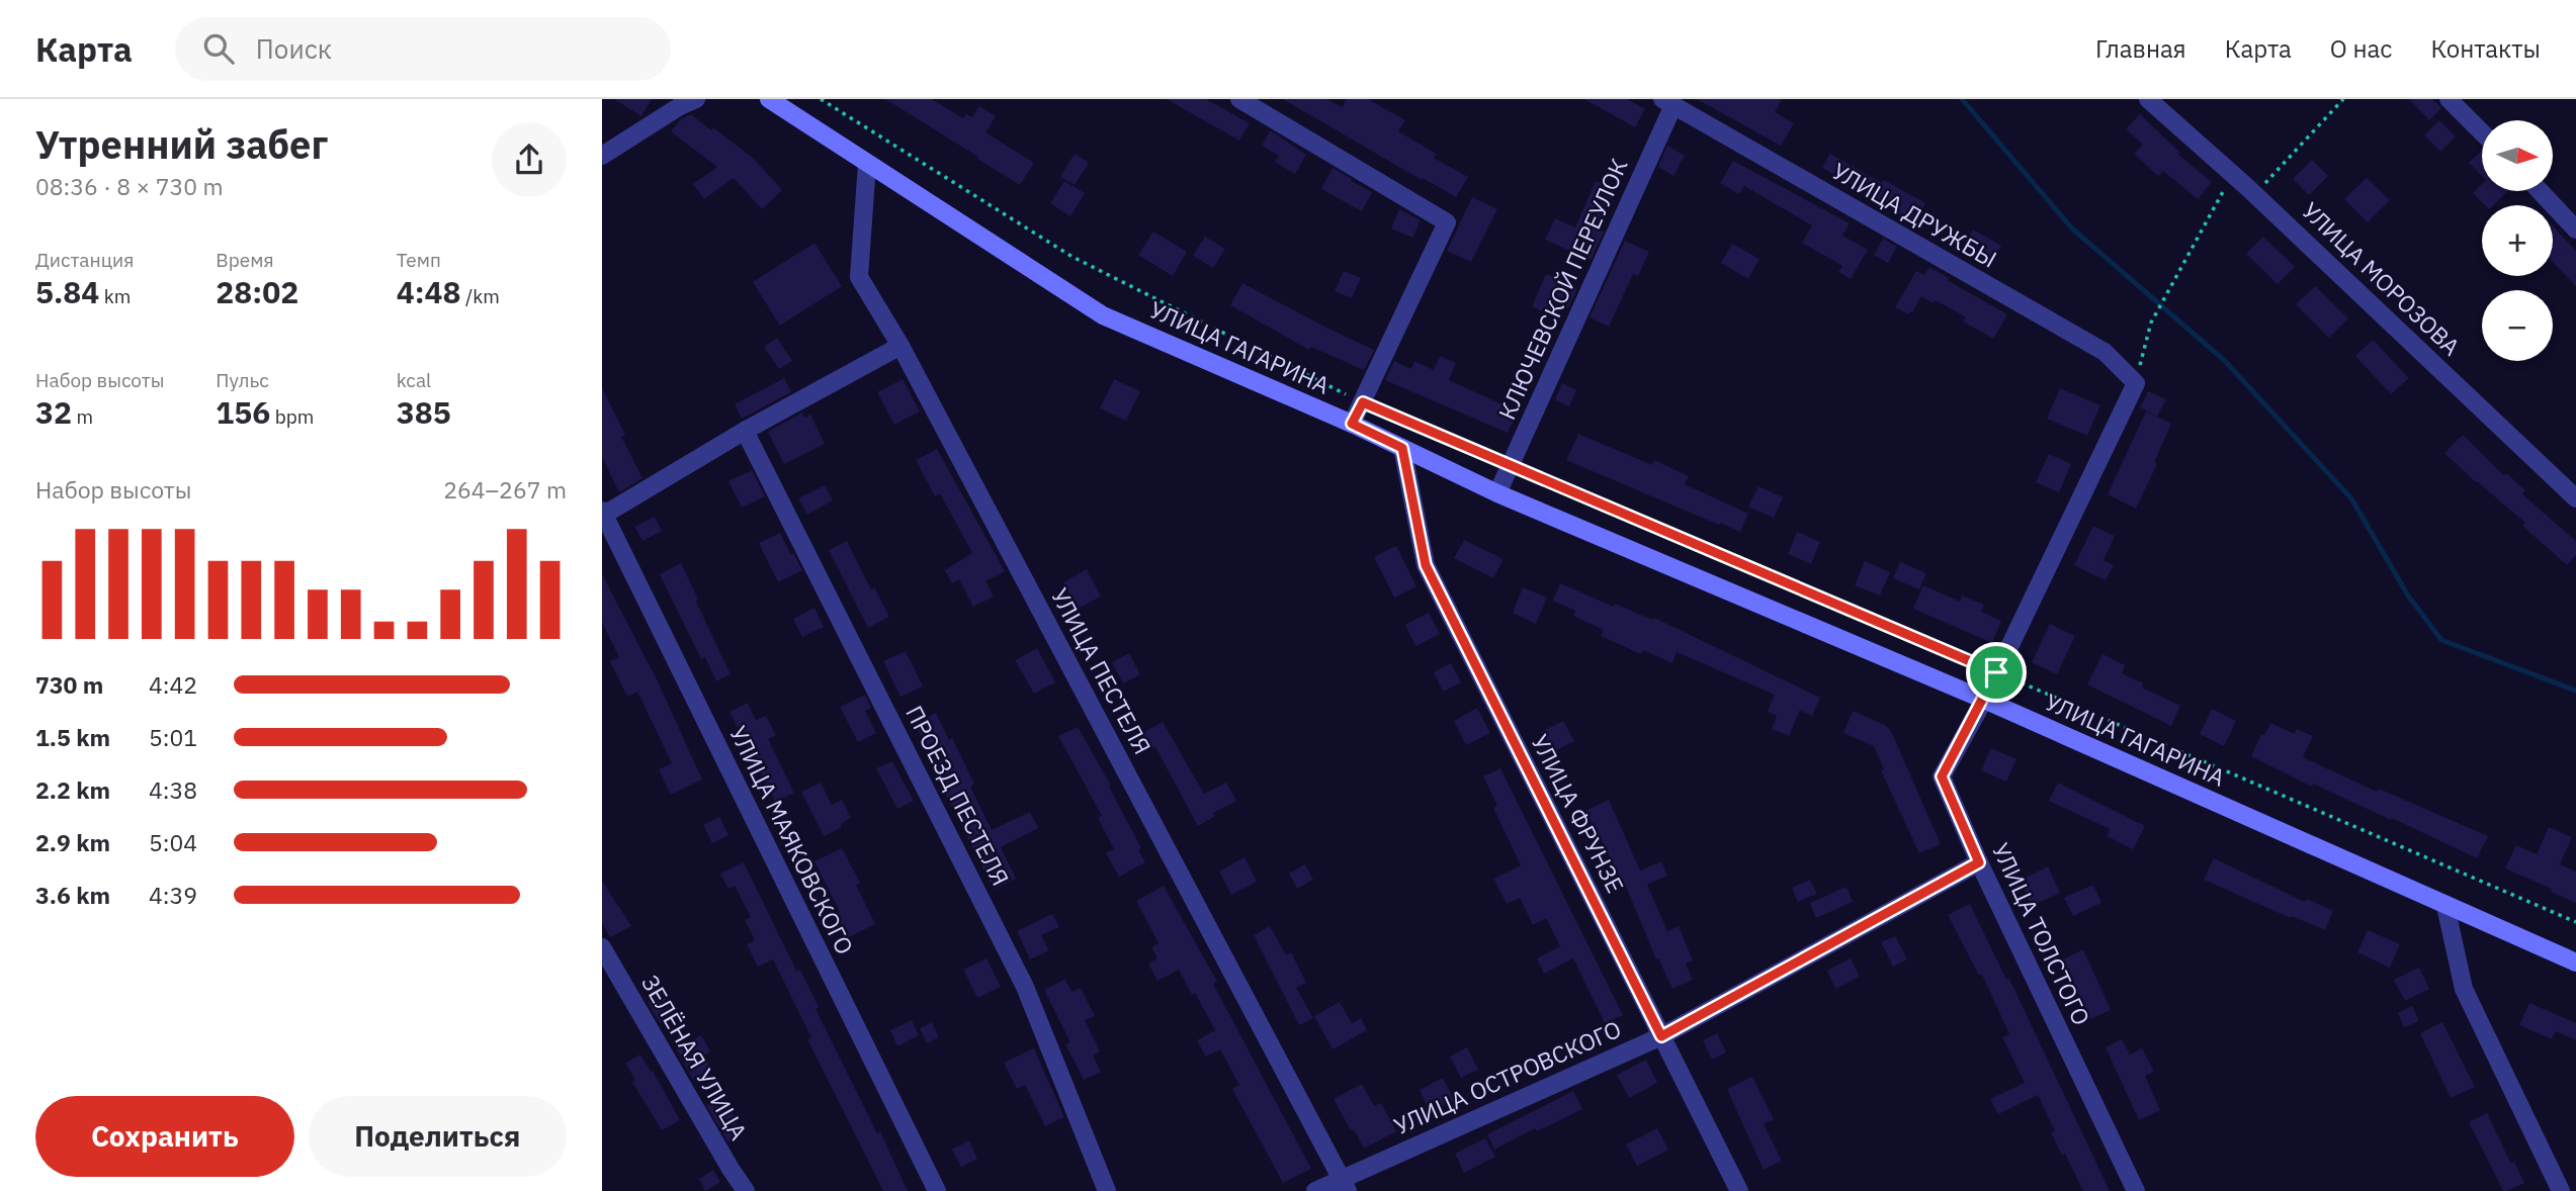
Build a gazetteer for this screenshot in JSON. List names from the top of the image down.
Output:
{
  "streets": {
    "main road": ["УЛИЦА ГАГАРИНА"],
    "street": [
      "УЛИЦА ДРУЖБЫ",
      "УЛИЦА МОРОЗОВА",
      "КЛЮЧЕВСКОЙ ПЕРЕУЛОК",
      "УЛИЦА ПЕСТЕЛЯ",
      "ПРОЕЗД ПЕСТЕЛЯ",
      "УЛИЦА ФРУНЗЕ",
      "УЛИЦА МАЯКОВСКОГО",
      "УЛИЦА ТОЛСТОГО",
      "ЗЕЛЁНАЯ УЛИЦА",
      "УЛИЦА ОСТРОВСКОГО"
    ]
  },
  "crossings": [
    ["УЛИЦА ДРУЖБЫ", "КЛЮЧЕВСКОЙ ПЕРЕУЛОК"],
    ["КЛЮЧЕВСКОЙ ПЕРЕУЛОК", "УЛИЦА ГАГАРИНА"],
    ["УЛИЦА ГАГАРИНА", "УЛИЦА ПЕСТЕЛЯ"],
    ["УЛИЦА ГАГАРИНА", "УЛИЦА ФРУНЗЕ"],
    ["УЛИЦА ГАГАРИНА", "УЛИЦА ТОЛСТОГО"],
    ["УЛИЦА ПЕСТЕЛЯ", "УЛИЦА ОСТРОВСКОГО"],
    ["УЛИЦА ФРУНЗЕ", "УЛИЦА ОСТРОВСКОГО"],
    ["УЛИЦА ТОЛСТОГО", "УЛИЦА ОСТРОВСКОГО"]
  ],
  "north": "right",
  "page": {
    "header": "Карта",
    "search": "Поиск",
    "nav": [
      "Главная",
      "Карта",
      "О нас",
      "Контакты"
    ],
    "heading": ["Утренний забег", "08:36 · 8 × 730 m"],
    "map_buttons": ["+", "−"],
    "stats": [
      ["Дистанция", "5.84 km"],
      ["Время", "28:02"],
      ["Темп", "4:48 /km"],
      ["Набор высоты", "32 m"],
      ["Пульс", "156 bpm"],
      ["kcal", "385"]
    ],
    "chart": ["Набор высоты", "264–267 m"],
    "list": [
      {
        "name": "730 m",
        "note": "4:42"
      },
      {
        "name": "1.5 km",
        "note": "5:01"
      },
      {
        "name": "2.2 km",
        "note": "4:38"
      },
      {
        "name": "2.9 km",
        "note": "5:04"
      },
      {
        "name": "3.6 km",
        "note": "4:39"
      }
    ],
    "buttons": ["Сохранить", "Поделиться"]
  }
}
